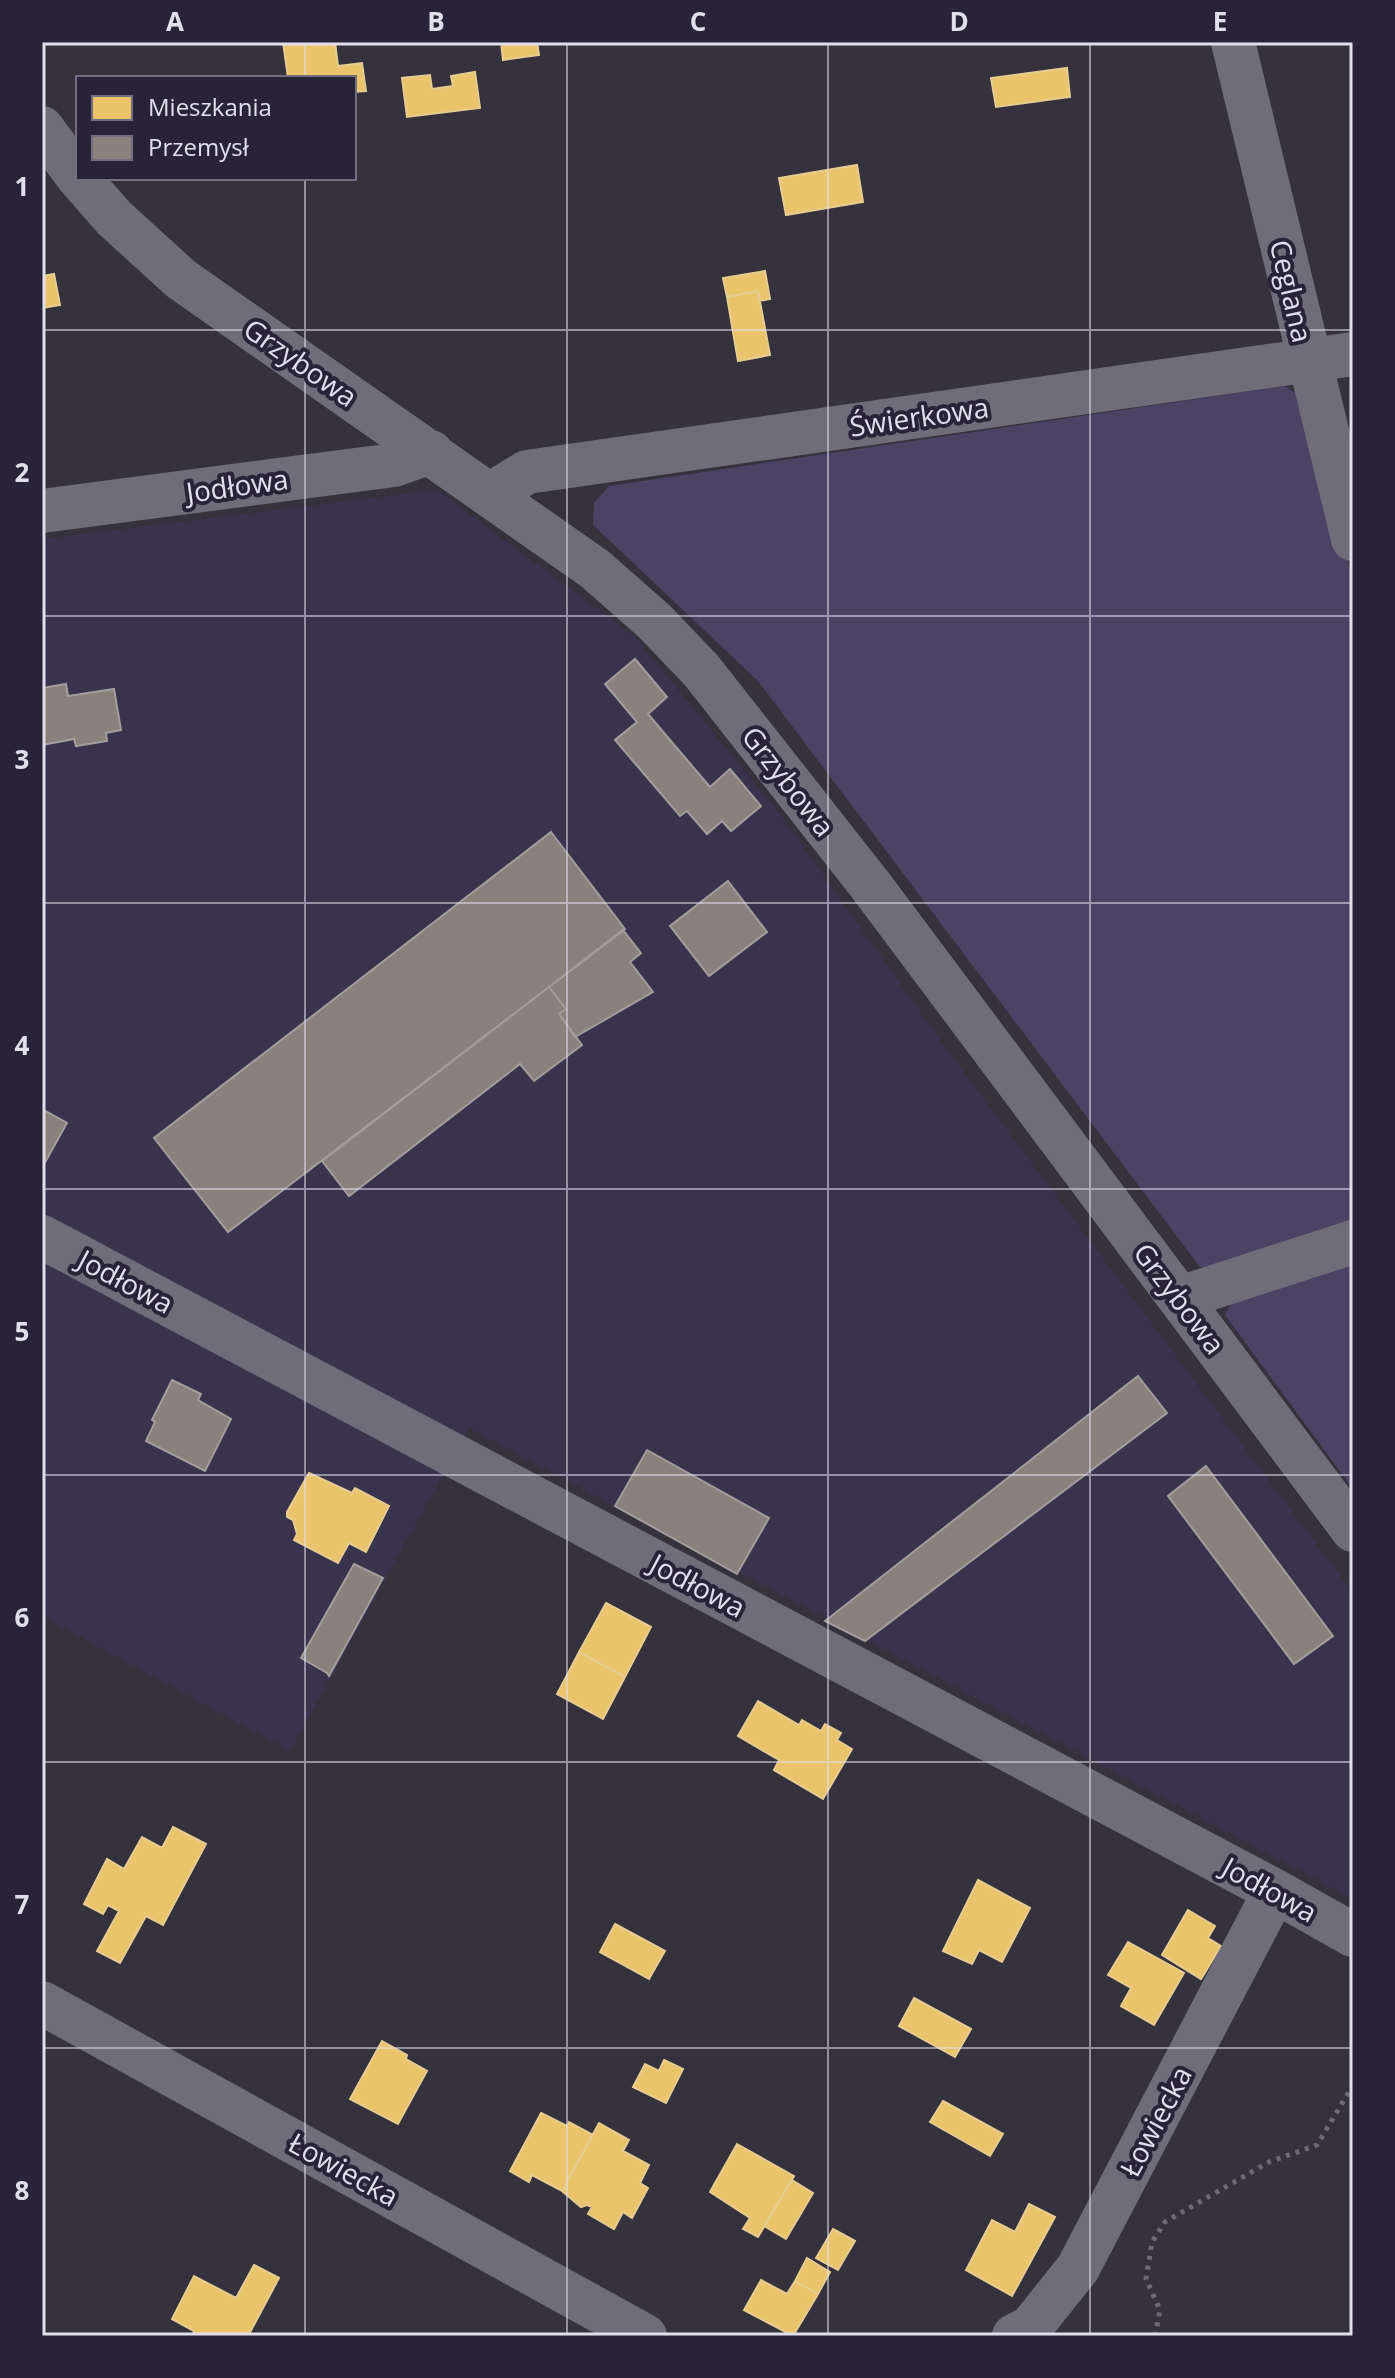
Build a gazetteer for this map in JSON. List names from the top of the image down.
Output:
{
  "streets": {
    "street": [
      "Ceglana",
      "Grzybowa",
      "Świerkowa",
      "Jodłowa",
      "Łowiecka"
    ]
  },
  "crossings": [
    ["Ceglana", "Świerkowa"],
    ["Grzybowa", "Świerkowa"],
    ["Grzybowa", "Jodłowa"],
    ["Jodłowa", "Łowiecka"]
  ],
  "legend": ["Mieszkania", "Przemysł"],
  "grid": {
    "columns": [
      "A",
      "B",
      "C",
      "D",
      "E"
    ],
    "rows": [
      "1",
      "2",
      "3",
      "4",
      "5",
      "6",
      "7",
      "8"
    ]
  }
}
